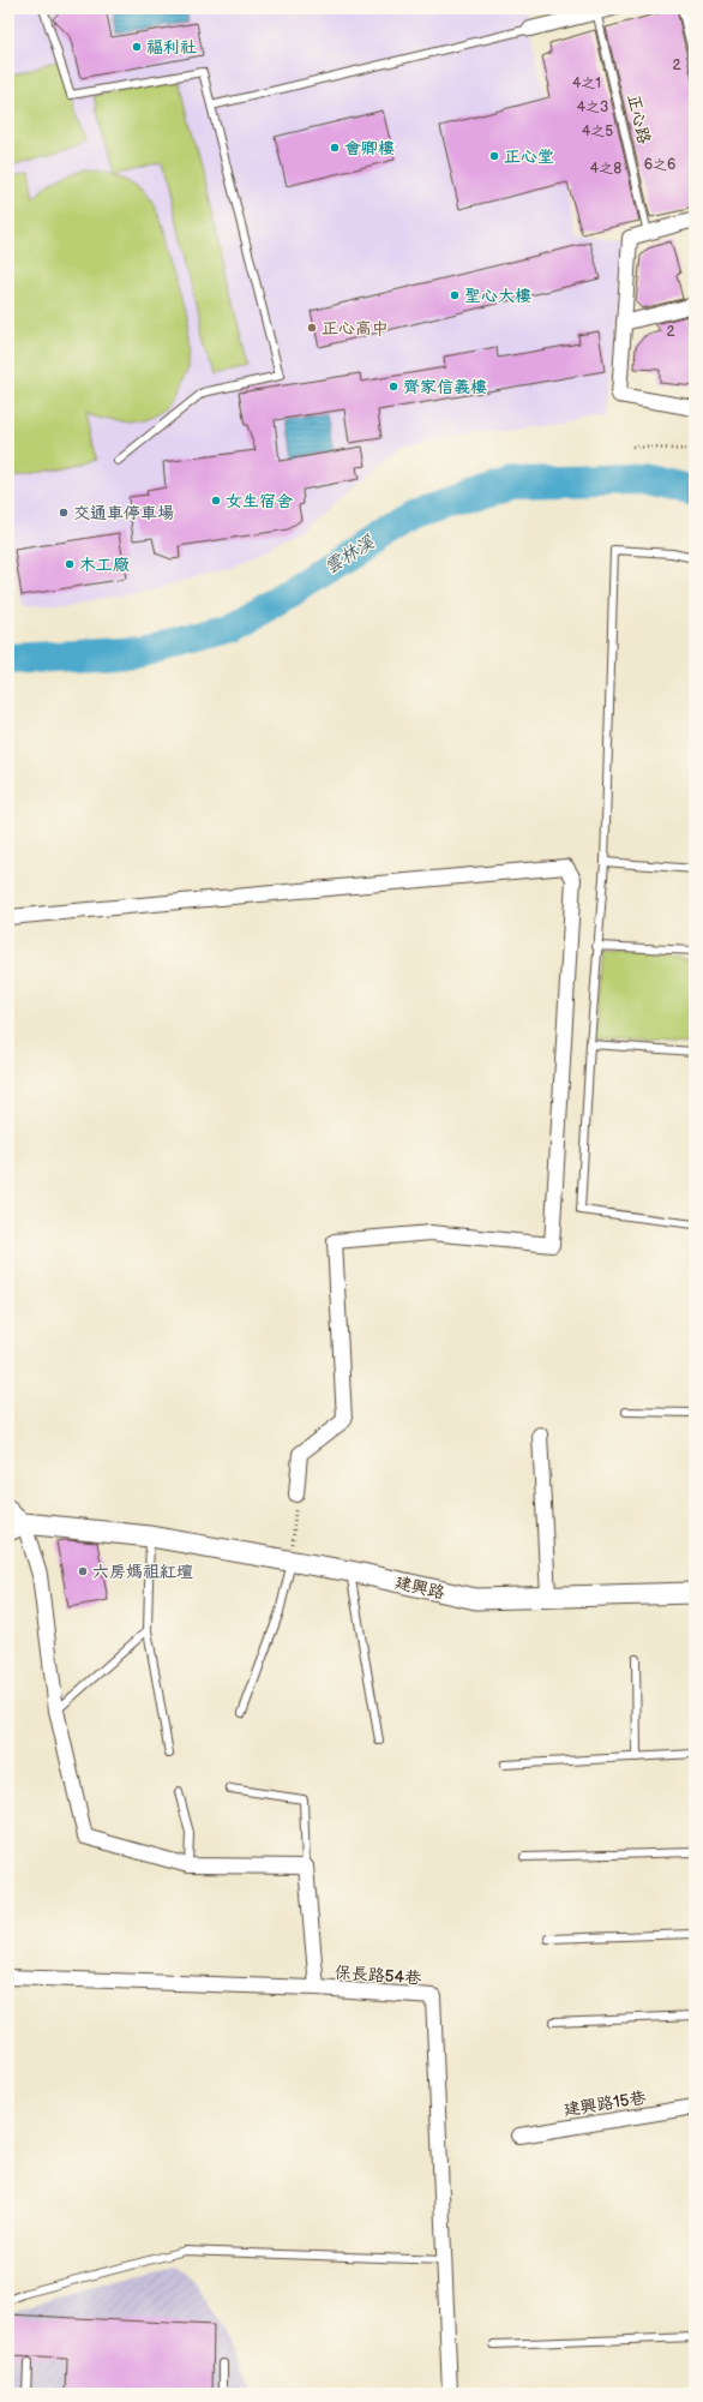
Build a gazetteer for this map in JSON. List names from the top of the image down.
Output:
{
  "streets": {
    "street": ["建興路", "保長路54巷", "建興路15巷"],
    "lane": ["正心路"]
  },
  "water": ["雲林溪"],
  "places": [
    "福利社",
    "會卿樓",
    "正心堂",
    "聖心大樓",
    "正心高中",
    "齊家信義樓",
    "女生宿舍",
    "交通車停車場",
    "木工廠",
    "六房媽祖紅壇"
  ],
  "house_numbers": [
    "2",
    "4之1",
    "4之3",
    "4之5",
    "6之6",
    "4之8",
    "2"
  ]
}
